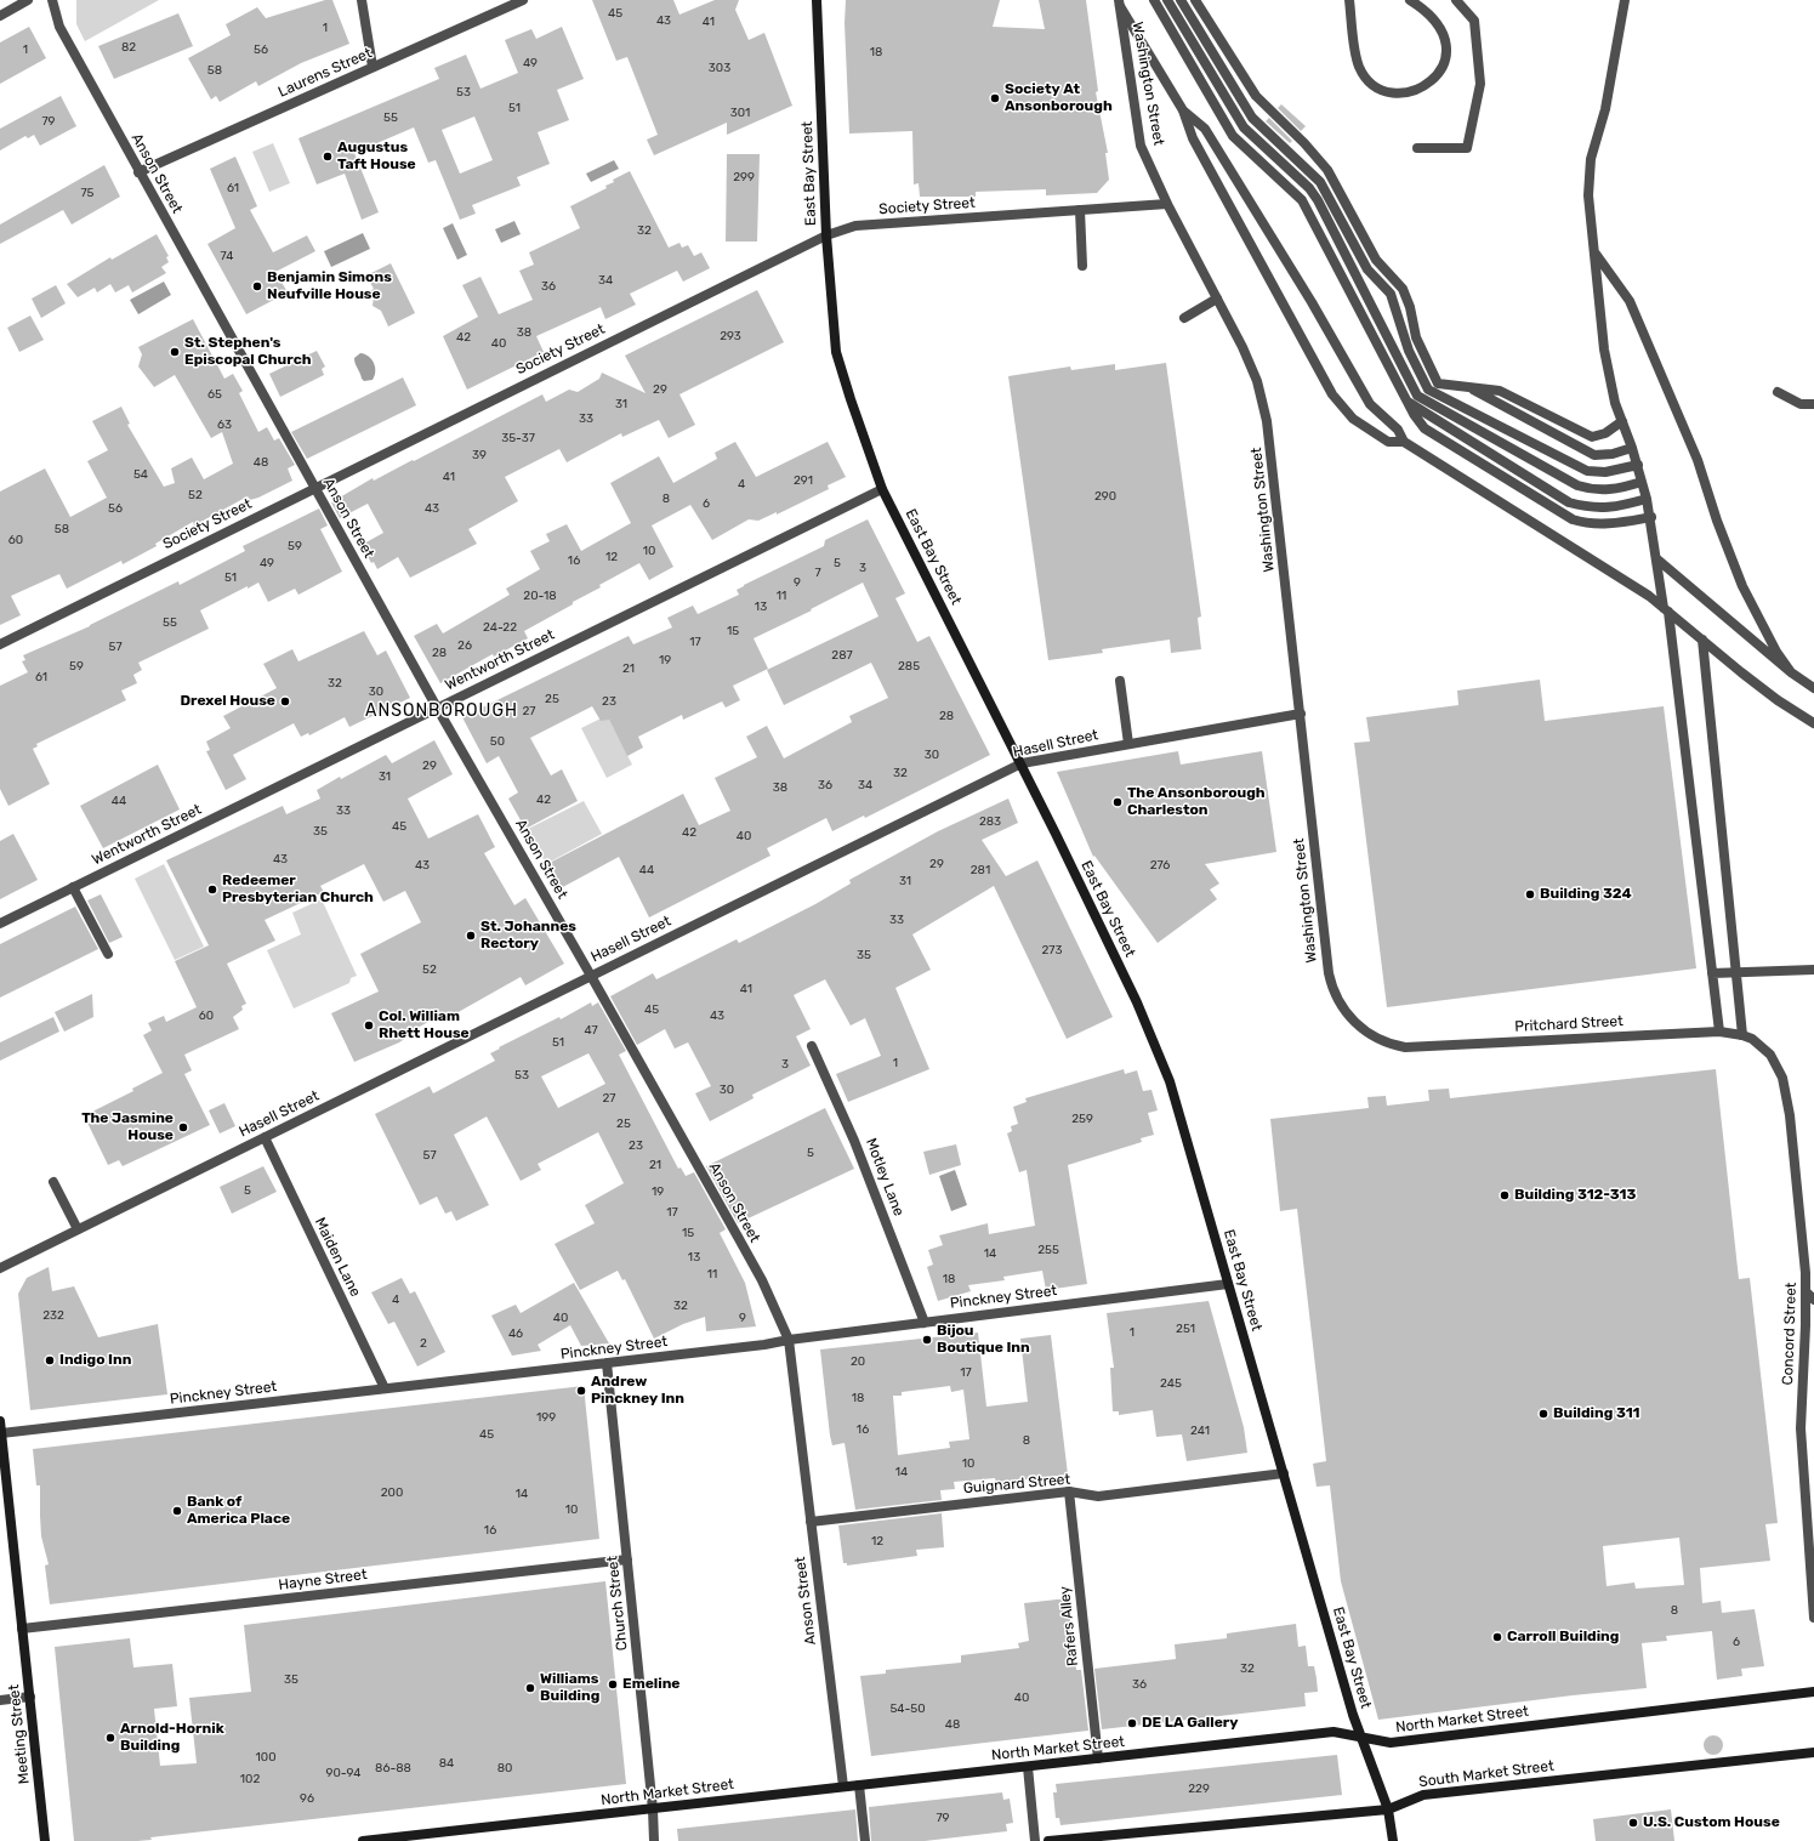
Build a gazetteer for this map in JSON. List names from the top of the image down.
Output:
{
  "streets": {
    "street": [
      "Laurens Street",
      "Washington Street",
      "Anson Street",
      "East Bay Street",
      "Society Street",
      "Wentworth Street",
      "Hasell Street",
      "Pritchard Street",
      "Motley Lane",
      "Maiden Lane",
      "Pinckney Street",
      "Concord Street",
      "Guignard Street",
      "Hayne Street",
      "Church Street",
      "Rafers Alley",
      "North Market Street",
      "Meeting Street",
      "South Market Street"
    ]
  },
  "crossings": [
    ["Laurens Street", "Anson Street"],
    ["Washington Street", "Society Street"],
    ["Washington Street", "Hasell Street"],
    ["Washington Street", "Pritchard Street"],
    ["Anson Street", "Society Street"],
    ["Anson Street", "Wentworth Street"],
    ["Anson Street", "Hasell Street"],
    ["Anson Street", "Pinckney Street"],
    ["Anson Street", "Guignard Street"],
    ["Anson Street", "North Market Street"],
    ["East Bay Street", "Society Street"],
    ["East Bay Street", "Wentworth Street"],
    ["East Bay Street", "Hasell Street"],
    ["East Bay Street", "Pinckney Street"],
    ["East Bay Street", "Guignard Street"],
    ["East Bay Street", "North Market Street"],
    ["East Bay Street", "South Market Street"],
    ["Hasell Street", "Maiden Lane"],
    ["Pritchard Street", "Concord Street"],
    ["Motley Lane", "Pinckney Street"],
    ["Maiden Lane", "Pinckney Street"],
    ["Pinckney Street", "Church Street"],
    ["Pinckney Street", "Meeting Street"],
    ["Guignard Street", "Rafers Alley"],
    ["Hayne Street", "Church Street"],
    ["Hayne Street", "Meeting Street"],
    ["Church Street", "North Market Street"],
    ["Rafers Alley", "North Market Street"]
  ],
  "districts": ["ANSONBOROUGH"],
  "places": [
    "Society At Ansonborough",
    "Augustus Taft House",
    "Benjamin Simons Neufville House",
    "St. Stephen's Episcopal Church",
    "Drexel House",
    "The Ansonborough Charleston",
    "Redeemer Presbyterian Church",
    "Building 324",
    "St. Johannes Rectory",
    "Col. William Rhett House",
    "The Jasmine House",
    "Building 312-313",
    "Bijou Boutique Inn",
    "Indigo Inn",
    "Andrew Pinckney Inn",
    "Building 311",
    "Bank of America Place",
    "Carroll Building",
    "Emeline",
    "Williams Building",
    "DE LA Gallery",
    "Arnold-Hornik Building",
    "U.S. Custom House"
  ],
  "house_numbers": [
    "45",
    "43",
    "41",
    "1",
    "82",
    "1",
    "56",
    "18",
    "49",
    "303",
    "58",
    "53",
    "51",
    "301",
    "55",
    "79",
    "299",
    "61",
    "75",
    "32",
    "74",
    "34",
    "36",
    "38",
    "293",
    "42",
    "40",
    "29",
    "65",
    "31",
    "33",
    "63",
    "35-37",
    "39",
    "48",
    "54",
    "41",
    "291",
    "4",
    "52",
    "290",
    "8",
    "6",
    "56",
    "43",
    "58",
    "60",
    "59",
    "10",
    "12",
    "16",
    "49",
    "5",
    "3",
    "7",
    "51",
    "9",
    "20-18",
    "11",
    "13",
    "55",
    "24-22",
    "15",
    "17",
    "26",
    "57",
    "28",
    "287",
    "19",
    "59",
    "285",
    "21",
    "61",
    "32",
    "30",
    "25",
    "23",
    "27",
    "28",
    "50",
    "30",
    "29",
    "32",
    "31",
    "36",
    "34",
    "38",
    "42",
    "44",
    "33",
    "283",
    "45",
    "35",
    "42",
    "40",
    "43",
    "29",
    "43",
    "276",
    "44",
    "281",
    "31",
    "33",
    "273",
    "35",
    "52",
    "41",
    "45",
    "60",
    "43",
    "47",
    "51",
    "1",
    "3",
    "53",
    "30",
    "27",
    "259",
    "25",
    "23",
    "5",
    "57",
    "21",
    "5",
    "19",
    "17",
    "15",
    "255",
    "14",
    "13",
    "11",
    "18",
    "4",
    "32",
    "232",
    "40",
    "9",
    "251",
    "1",
    "46",
    "2",
    "20",
    "17",
    "245",
    "18",
    "199",
    "16",
    "241",
    "45",
    "8",
    "10",
    "14",
    "200",
    "14",
    "10",
    "16",
    "12",
    "8",
    "6",
    "32",
    "35",
    "36",
    "40",
    "54-50",
    "48",
    "100",
    "84",
    "86-88",
    "80",
    "90-94",
    "102",
    "229",
    "96",
    "79"
  ]
}
